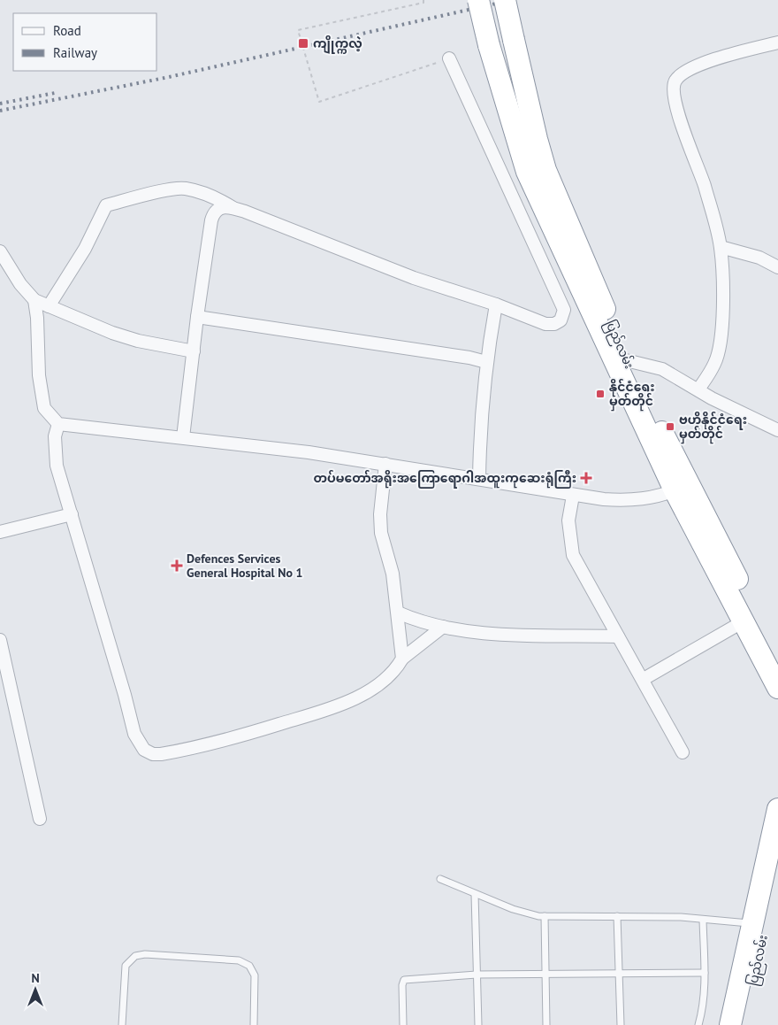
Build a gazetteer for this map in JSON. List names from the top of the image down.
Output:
{
  "streets": {
    "highway": ["ပြည်လမ်း"]
  },
  "places": {
    "transit": ["ကျိုက္ကလဲ့", "နိုင်ငံရေး မှတ်တိုင်", "ဗဟိုနိုင်ငံရေး မှတ်တိုင်"],
    "health": ["တပ်မတော်အရိုးအကြောရောဂါအထူးကုဆေးရုံကြီး", "Defences Services General Hospital No 1"]
  },
  "legend": ["Road", "Railway"],
  "north": "top"
}
